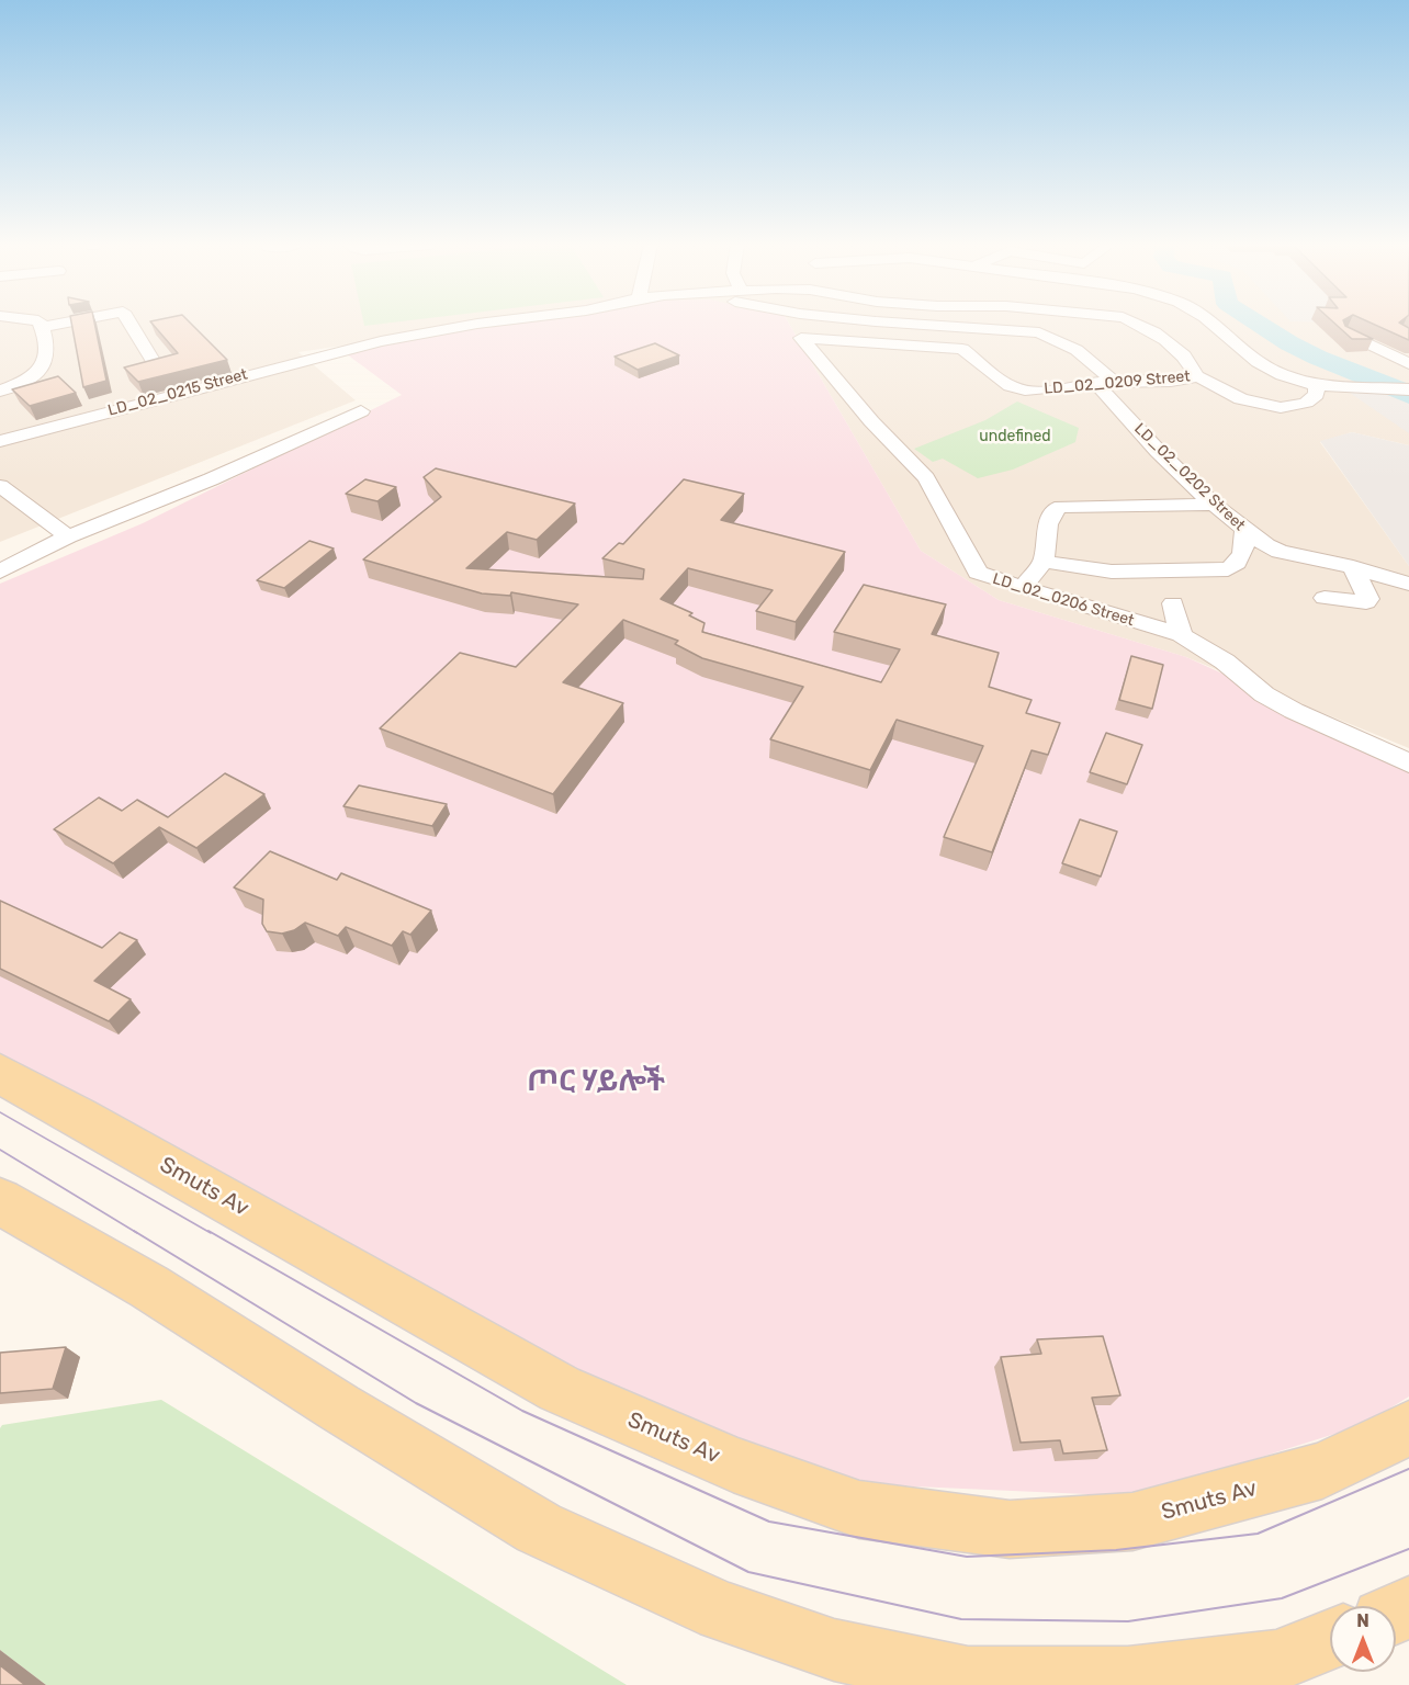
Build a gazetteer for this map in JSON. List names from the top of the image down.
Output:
{
  "streets": {
    "main road": ["Smuts Av"],
    "street": [
      "LD_02_0209 Street",
      "LD_02_0215 Street",
      "LD_02_0202 Street",
      "LD_02_0206 Street"
    ]
  },
  "crossings": [
    ["LD_02_0209 Street", "LD_02_0215 Street"],
    ["LD_02_0209 Street", "LD_02_0202 Street"],
    ["LD_02_0209 Street", "LD_02_0206 Street"]
  ],
  "districts": ["ጦር ሃይሎች"],
  "parks": ["undefined"],
  "north": "top"
}
